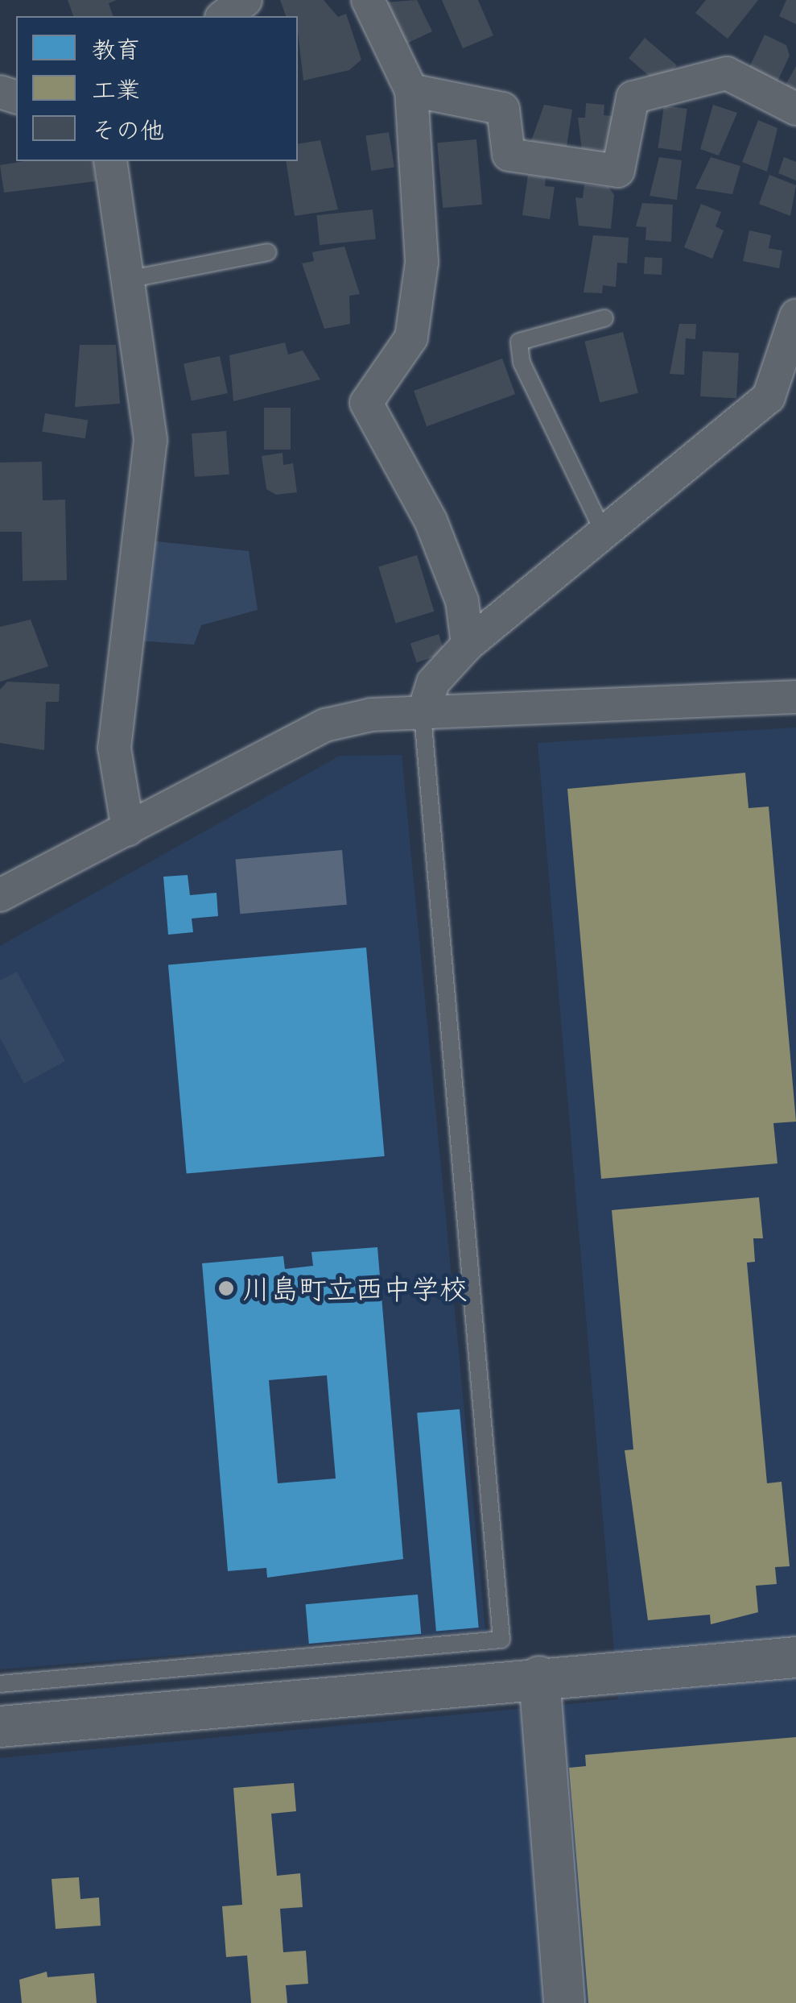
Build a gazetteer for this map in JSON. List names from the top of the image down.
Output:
{
  "places": ["川島町立西中学校"],
  "legend": ["教育", "工業", "その他"]
}
